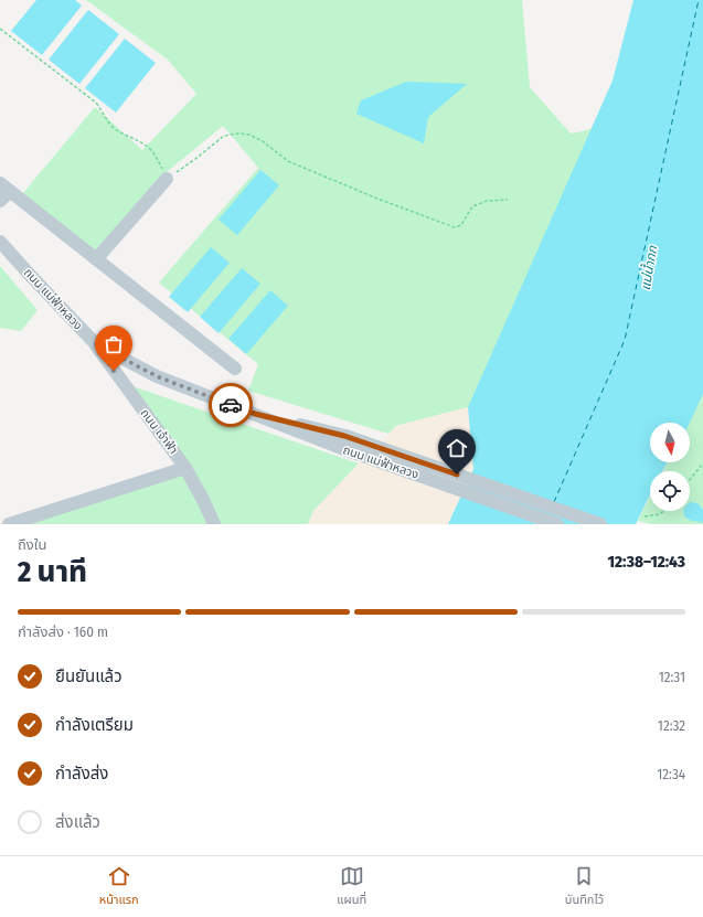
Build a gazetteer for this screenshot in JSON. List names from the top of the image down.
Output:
{
  "streets": {
    "street": ["ถนน แม่ฟ้าหลวง", "ถนน เจ้าฟ้า"]
  },
  "crossings": [
    ["ถนน แม่ฟ้าหลวง", "ถนน เจ้าฟ้า"]
  ],
  "water": ["แม่น้ำกก"],
  "north": "bottom",
  "page": {
    "heading": ["2 นาที", "ถึงใน", "12:38–12:43"],
    "bar": "กำลังส่ง · 160 m",
    "list": [
      ["ยืนยันแล้ว", "12:31"],
      ["กำลังเตรียม", "12:32"],
      ["กำลังส่ง", "12:34"],
      "ส่งแล้ว"
    ],
    "tabs": ["หน้าแรก", "แผนที่", "บันทึกไว้"]
  }
}
